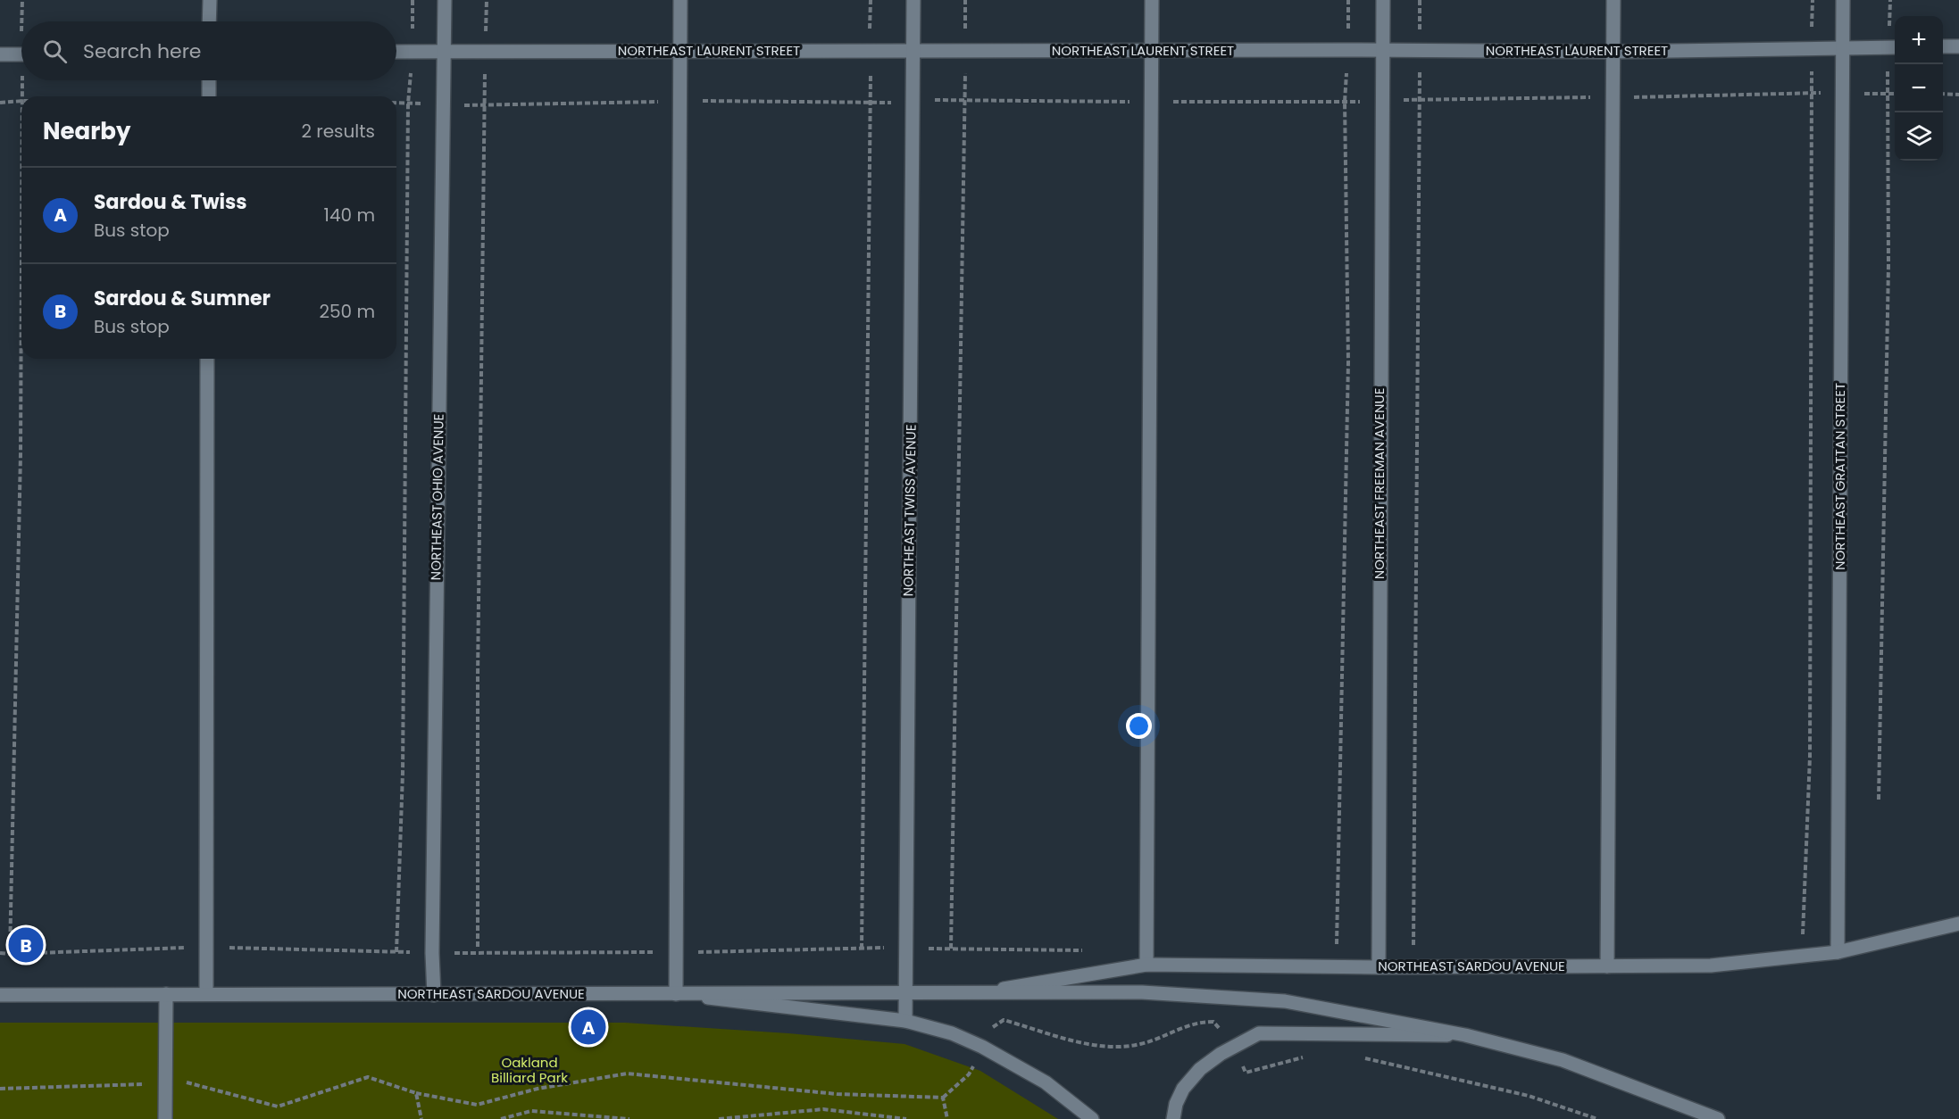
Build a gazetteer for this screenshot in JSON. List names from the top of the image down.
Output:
{
  "streets": {
    "street": [
      "NORTHEAST LAURENT STREET",
      "NORTHEAST GRATTAN STREET",
      "NORTHEAST FREEMAN AVENUE",
      "NORTHEAST OHIO AVENUE",
      "NORTHEAST TWISS AVENUE",
      "NORTHEAST SARDOU AVENUE"
    ]
  },
  "crossings": [
    ["NORTHEAST LAURENT STREET", "NORTHEAST GRATTAN STREET"],
    ["NORTHEAST LAURENT STREET", "NORTHEAST FREEMAN AVENUE"],
    ["NORTHEAST LAURENT STREET", "NORTHEAST OHIO AVENUE"],
    ["NORTHEAST LAURENT STREET", "NORTHEAST TWISS AVENUE"],
    ["NORTHEAST GRATTAN STREET", "NORTHEAST SARDOU AVENUE"],
    ["NORTHEAST FREEMAN AVENUE", "NORTHEAST SARDOU AVENUE"],
    ["NORTHEAST OHIO AVENUE", "NORTHEAST SARDOU AVENUE"],
    ["NORTHEAST TWISS AVENUE", "NORTHEAST SARDOU AVENUE"]
  ],
  "parks": ["Oakland Billiard Park"],
  "page": {
    "map_buttons": ["+", "−"],
    "search": "Search here",
    "heading": ["Nearby", "2 results"],
    "list": [
      {
        "mark": "A",
        "name": "Sardou & Twiss",
        "note": "Bus stop",
        "value": "140 m"
      },
      {
        "mark": "B",
        "name": "Sardou & Sumner",
        "note": "Bus stop",
        "value": "250 m"
      }
    ],
    "pins": ["B", "A"]
  }
}
